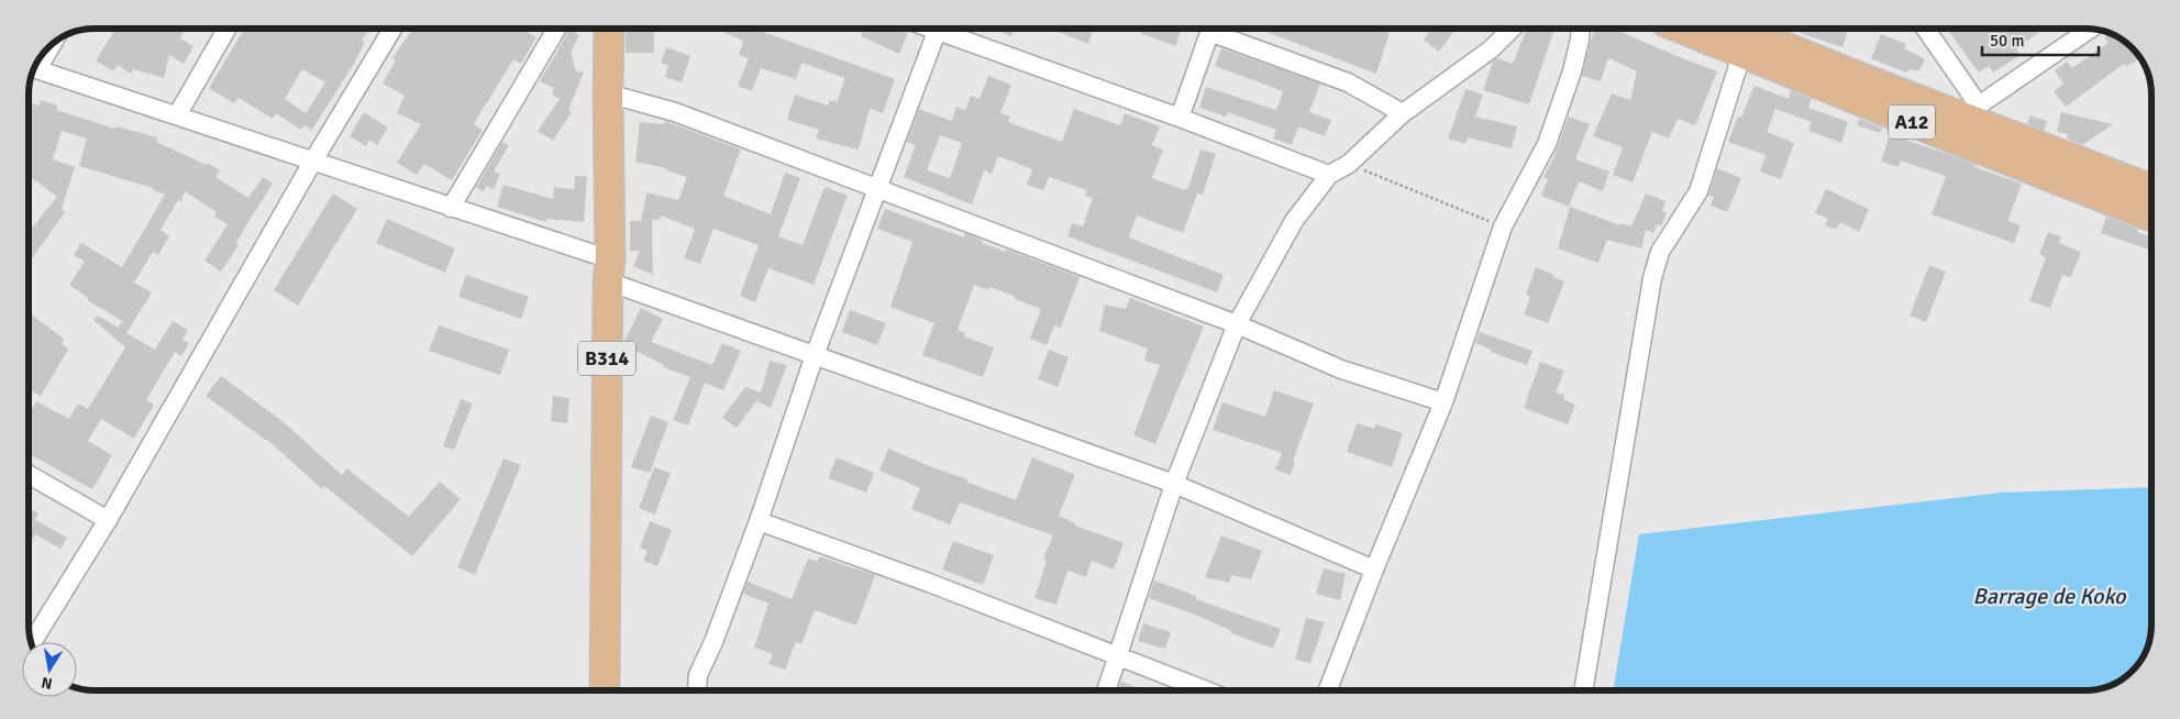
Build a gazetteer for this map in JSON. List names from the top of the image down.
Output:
{
  "streets": {
    "main road": ["A12", "B314"]
  },
  "water": ["Barrage de Koko"],
  "scale_bar": "50 m",
  "north": "bottom"
}
